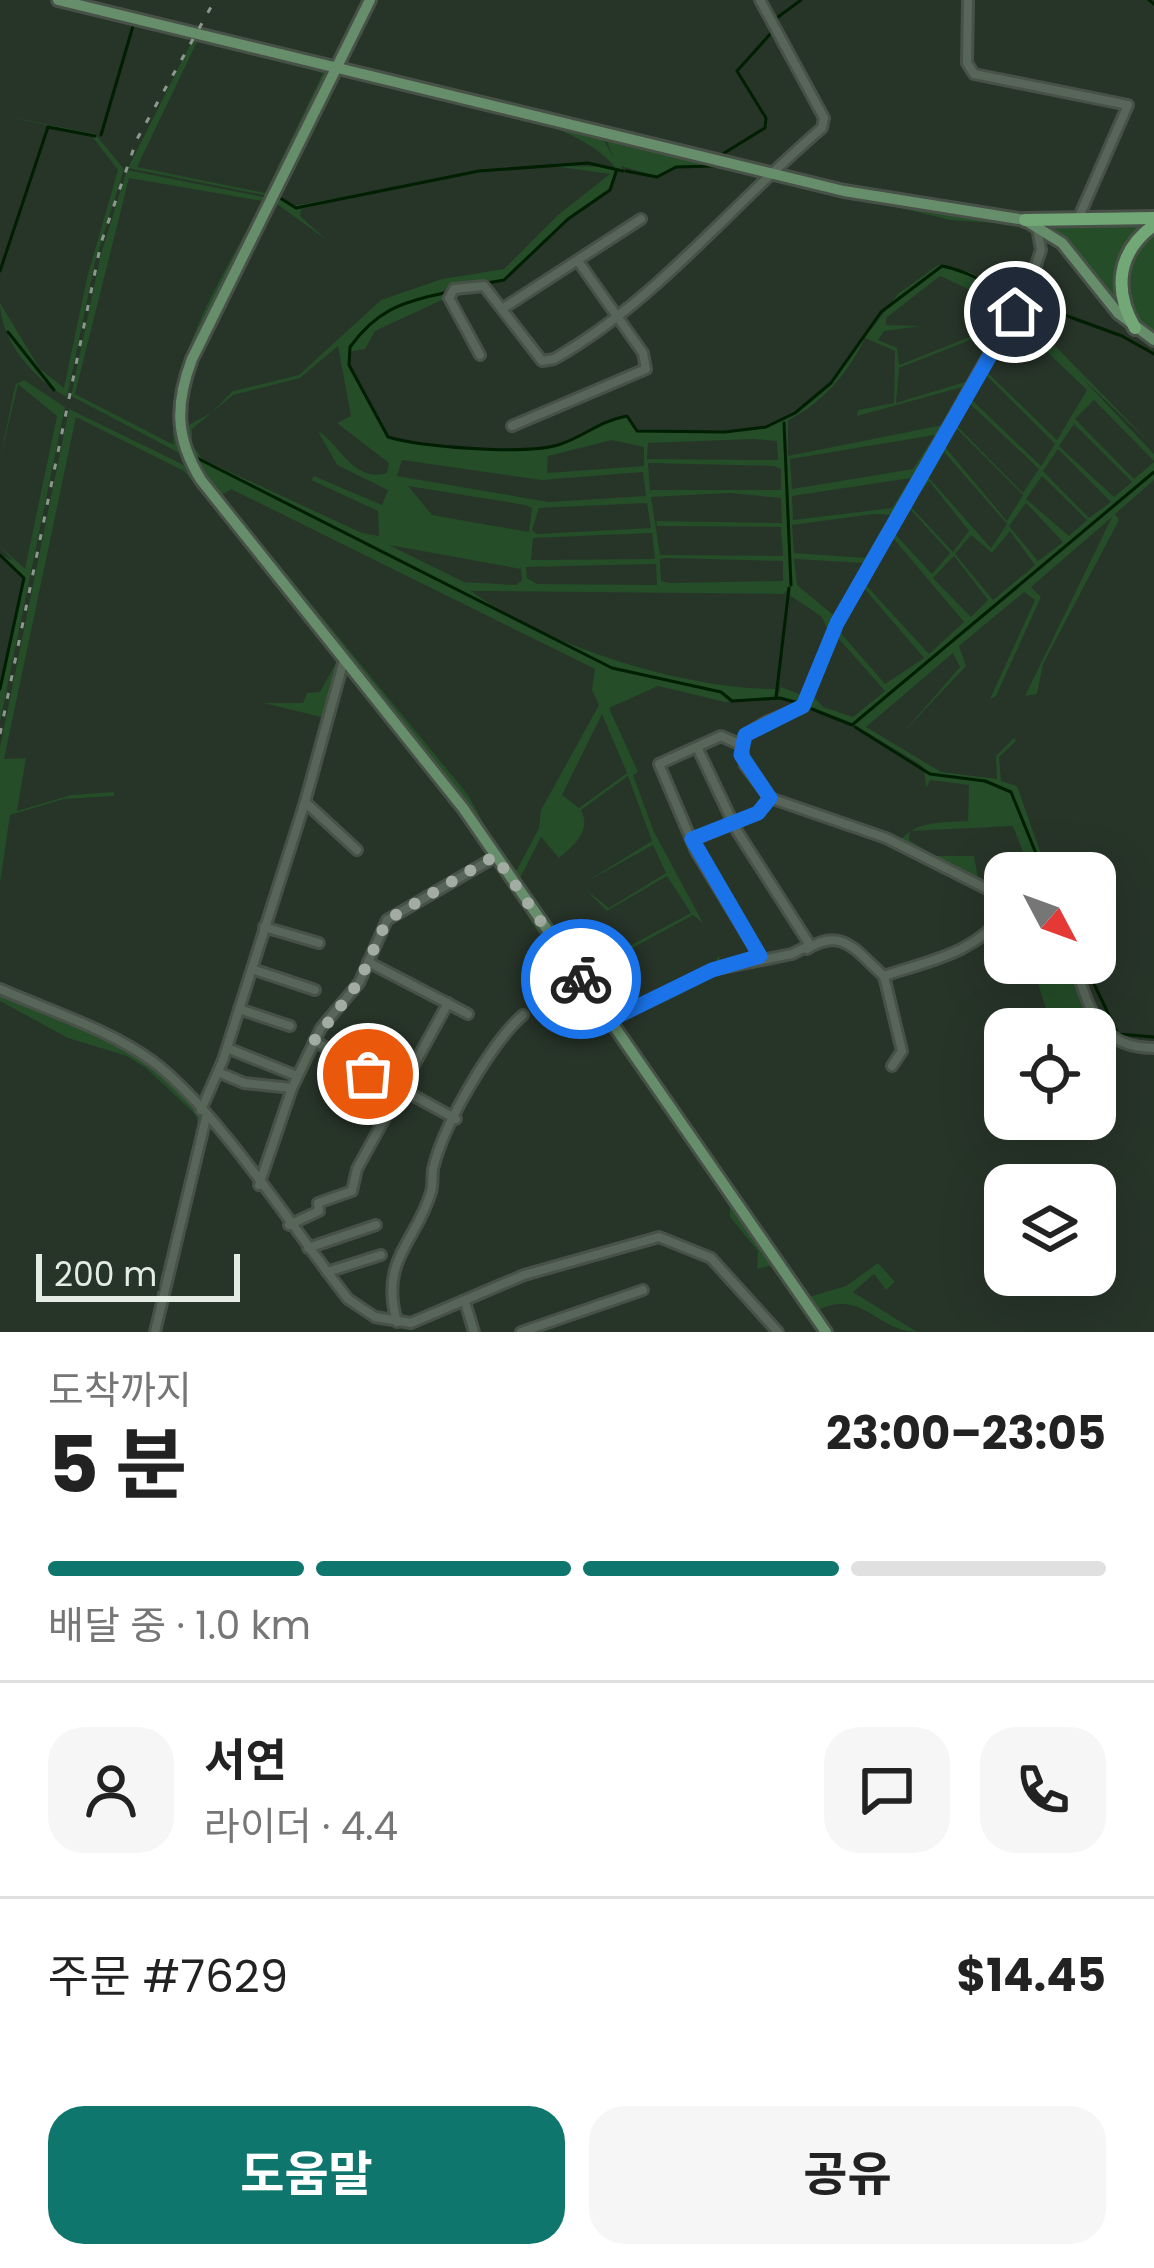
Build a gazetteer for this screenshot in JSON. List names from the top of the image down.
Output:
{
  "scale_bar": "200 m",
  "north": "bottom right",
  "page": {
    "scale": "200 m",
    "heading": ["5 분", "도착까지", "23:00–23:05"],
    "panel": [
      "서연",
      "라이더 · 4.4",
      "주문 #7629",
      "$14.45"
    ],
    "bar": "배달 중 · 1.0 km",
    "buttons": ["도움말", "공유"]
  }
}
